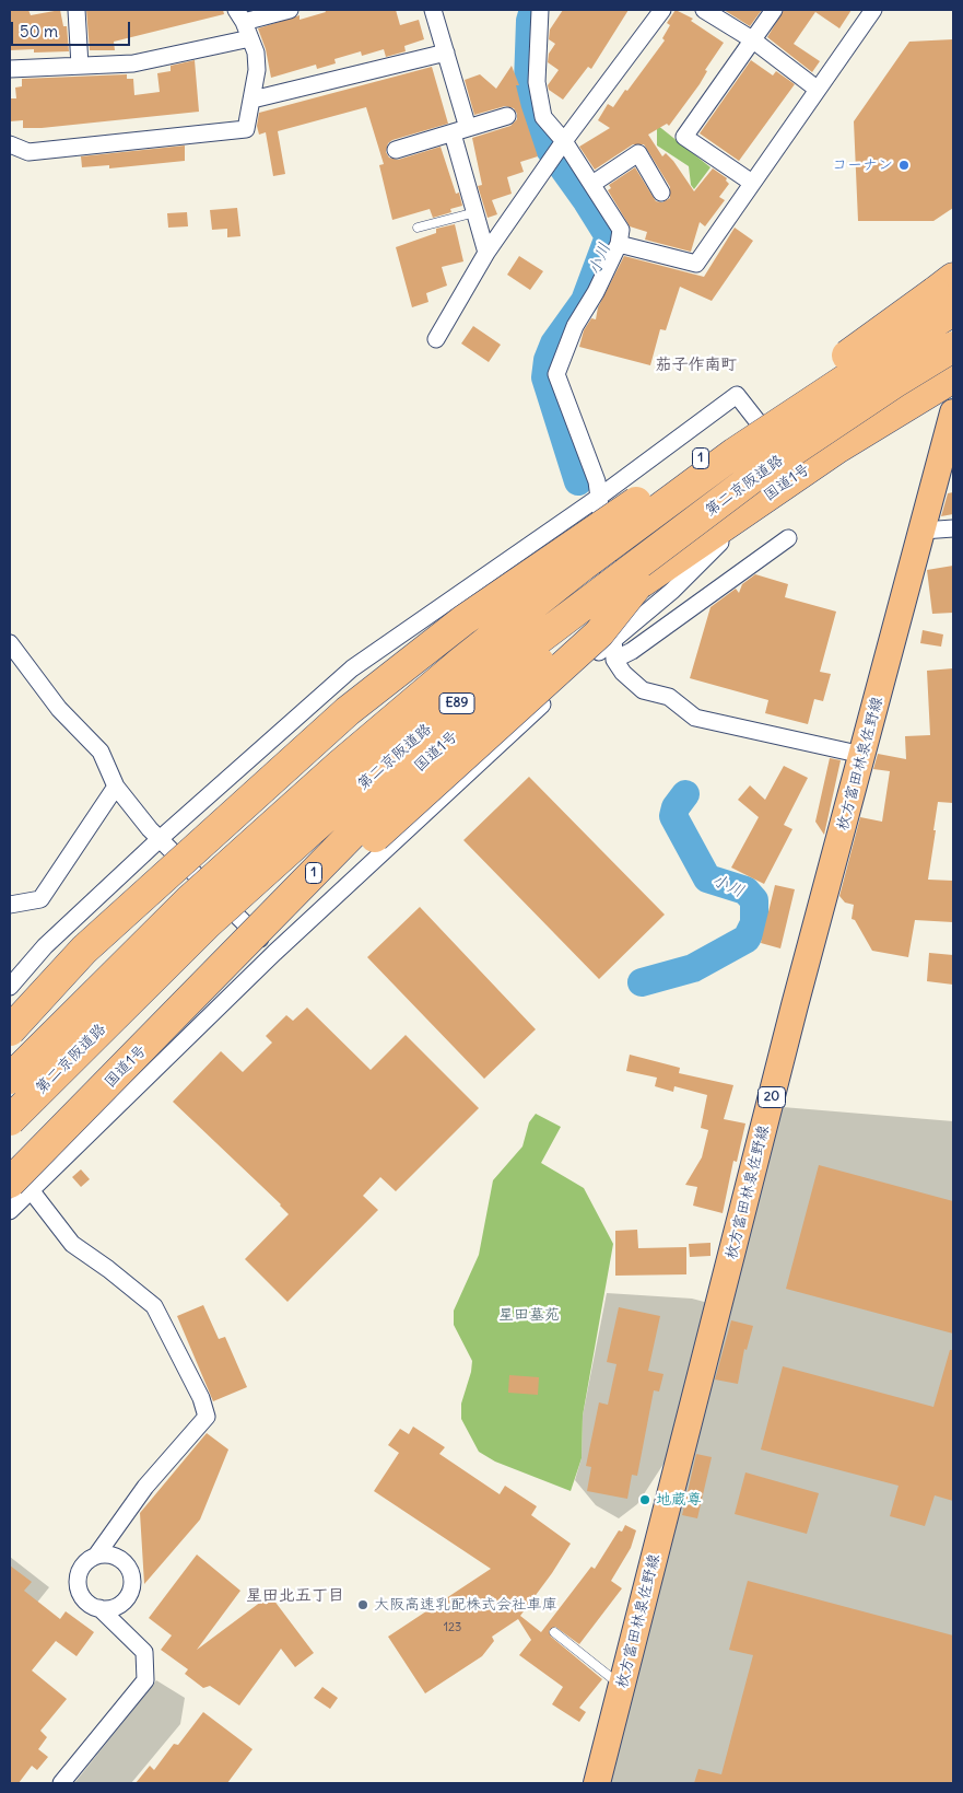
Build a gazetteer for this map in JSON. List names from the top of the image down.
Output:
{
  "streets": {
    "highway": [
      "1",
      "国道1号",
      "第二京阪道路",
      "E89"
    ],
    "main road": ["枚方富田林泉佐野線", "20"]
  },
  "crossings": [
    ["1", "第二京阪道路"]
  ],
  "districts": ["茄子作南町", "星田北五丁目"],
  "water": ["小川"],
  "parks": ["星田墓苑"],
  "places": ["コーナン", "地蔵尊", "大阪高速乳配株式会社車庫"],
  "house_numbers": ["123"],
  "scale_bar": "50 m"
}
